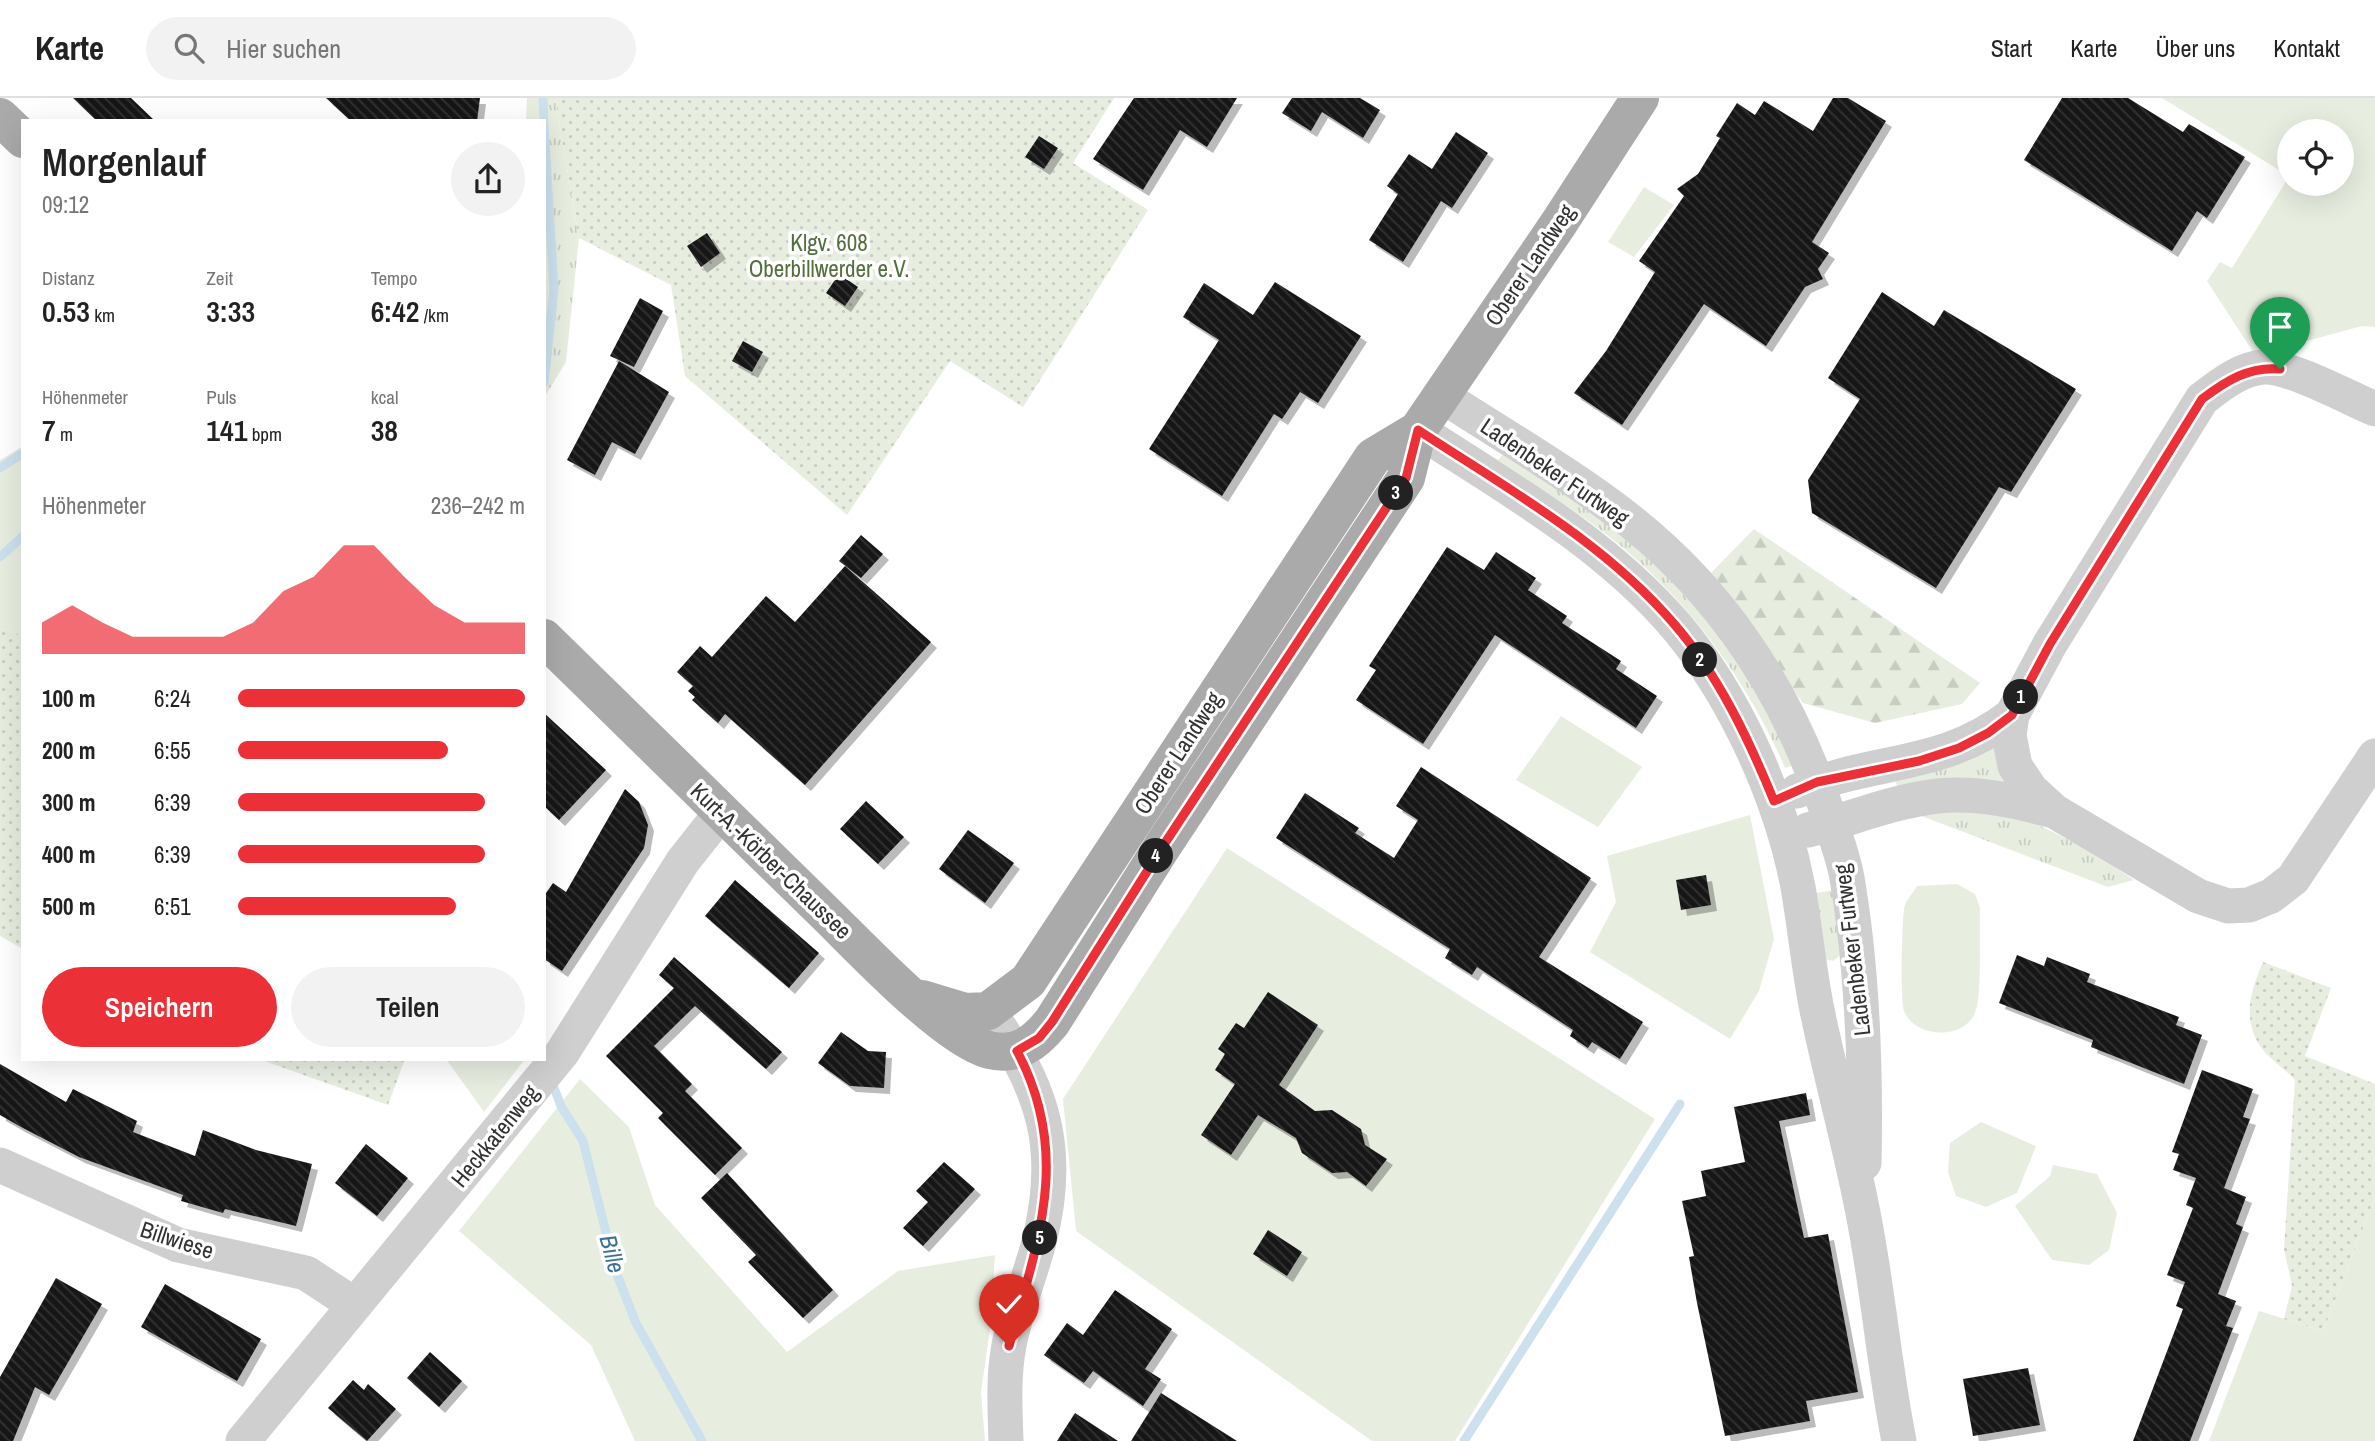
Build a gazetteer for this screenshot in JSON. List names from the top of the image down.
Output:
{
  "streets": {
    "main road": ["Oberer Landweg", "Kurt-A.-Körber-Chaussee"],
    "street": ["Ladenbeker Furtweg", "Heckkatenweg", "Billwiese"]
  },
  "crossings": [
    ["Oberer Landweg", "Ladenbeker Furtweg"],
    ["Oberer Landweg", "Kurt-A.-Körber-Chaussee"],
    ["Kurt-A.-Körber-Chaussee", "Heckkatenweg"],
    ["Heckkatenweg", "Billwiese"]
  ],
  "water": ["Bille"],
  "parks": ["Klgv. 608 Oberbillwerder e.V."],
  "page": {
    "header": "Karte",
    "search": "Hier suchen",
    "nav": [
      "Start",
      "Karte",
      "Über uns",
      "Kontakt"
    ],
    "heading": ["Morgenlauf", "09:12"],
    "stats": [
      ["Distanz", "0.53 km"],
      ["Zeit", "3:33"],
      ["Tempo", "6:42 /km"],
      ["Höhenmeter", "7 m"],
      ["Puls", "141 bpm"],
      ["kcal", "38"]
    ],
    "pins": [
      "3",
      "2",
      "1",
      "4",
      "5"
    ],
    "chart": ["Höhenmeter", "236–242 m"],
    "list": [
      {
        "name": "100 m",
        "note": "6:24"
      },
      {
        "name": "200 m",
        "note": "6:55"
      },
      {
        "name": "300 m",
        "note": "6:39"
      },
      {
        "name": "400 m",
        "note": "6:39"
      },
      {
        "name": "500 m",
        "note": "6:51"
      }
    ],
    "buttons": ["Speichern", "Teilen"]
  }
}
